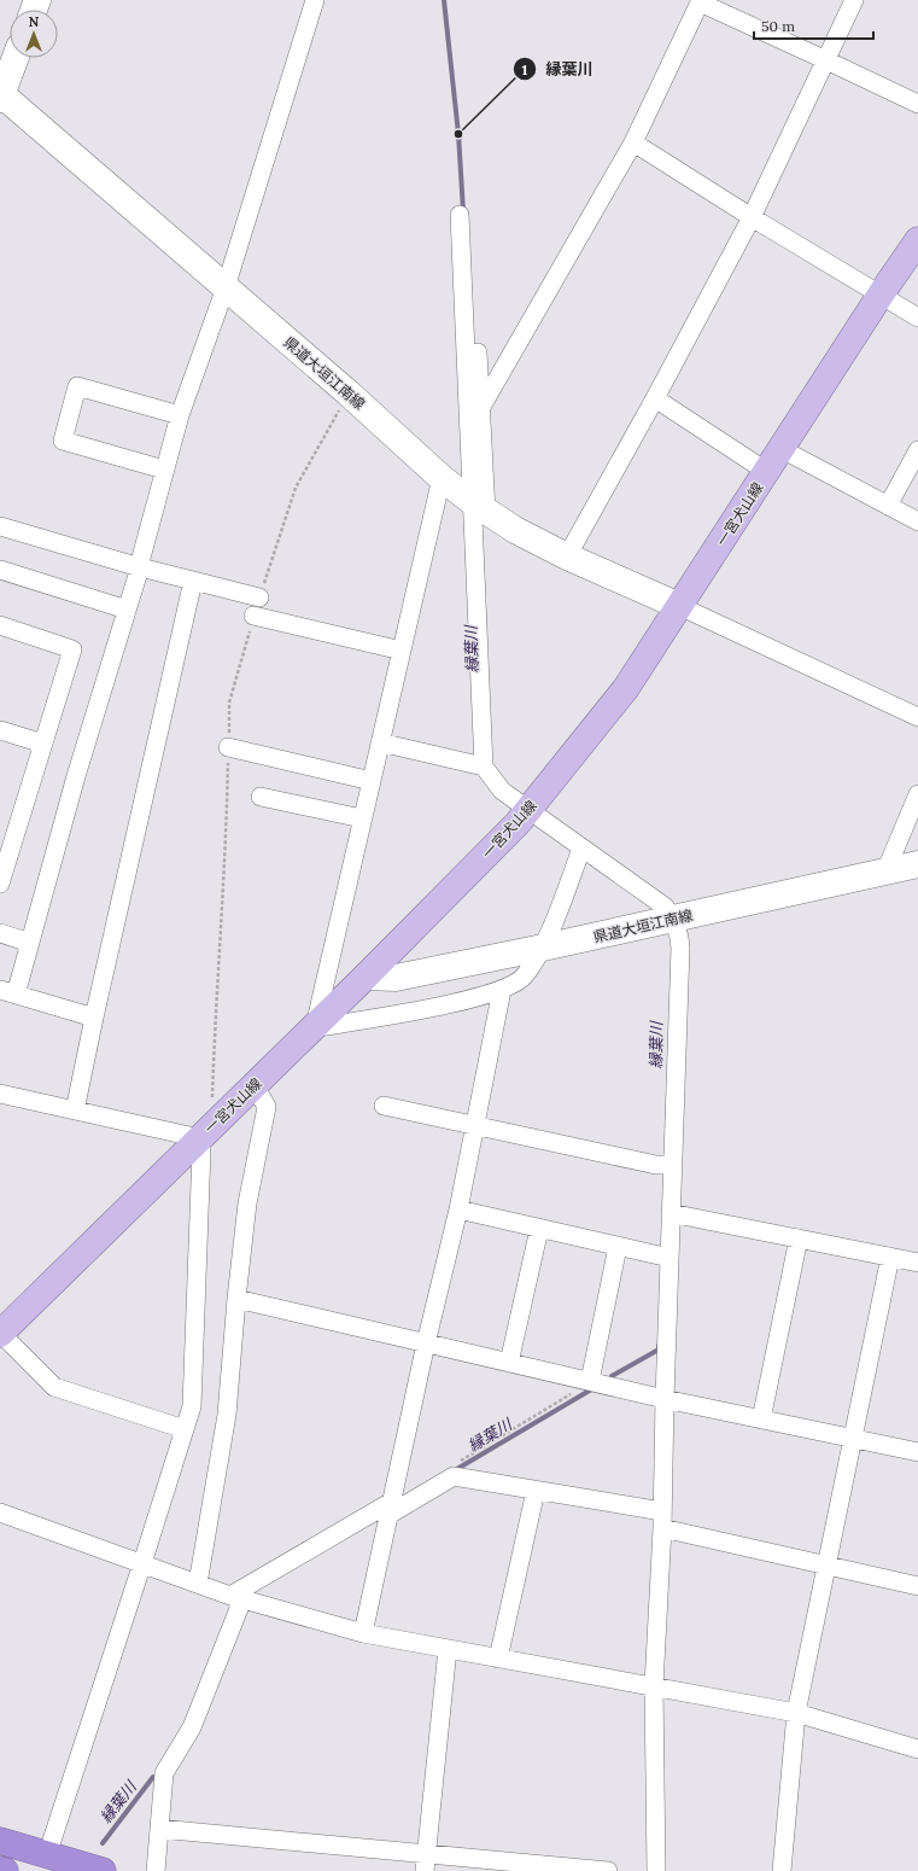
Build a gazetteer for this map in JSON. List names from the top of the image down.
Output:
{
  "streets": {
    "main road": ["県道大垣江南線", "一宮犬山線"]
  },
  "crossings": [
    ["県道大垣江南線", "一宮犬山線"]
  ],
  "water": ["縁葉川"],
  "places": ["縁葉川"],
  "scale_bar": "50 m",
  "north": "top"
}
